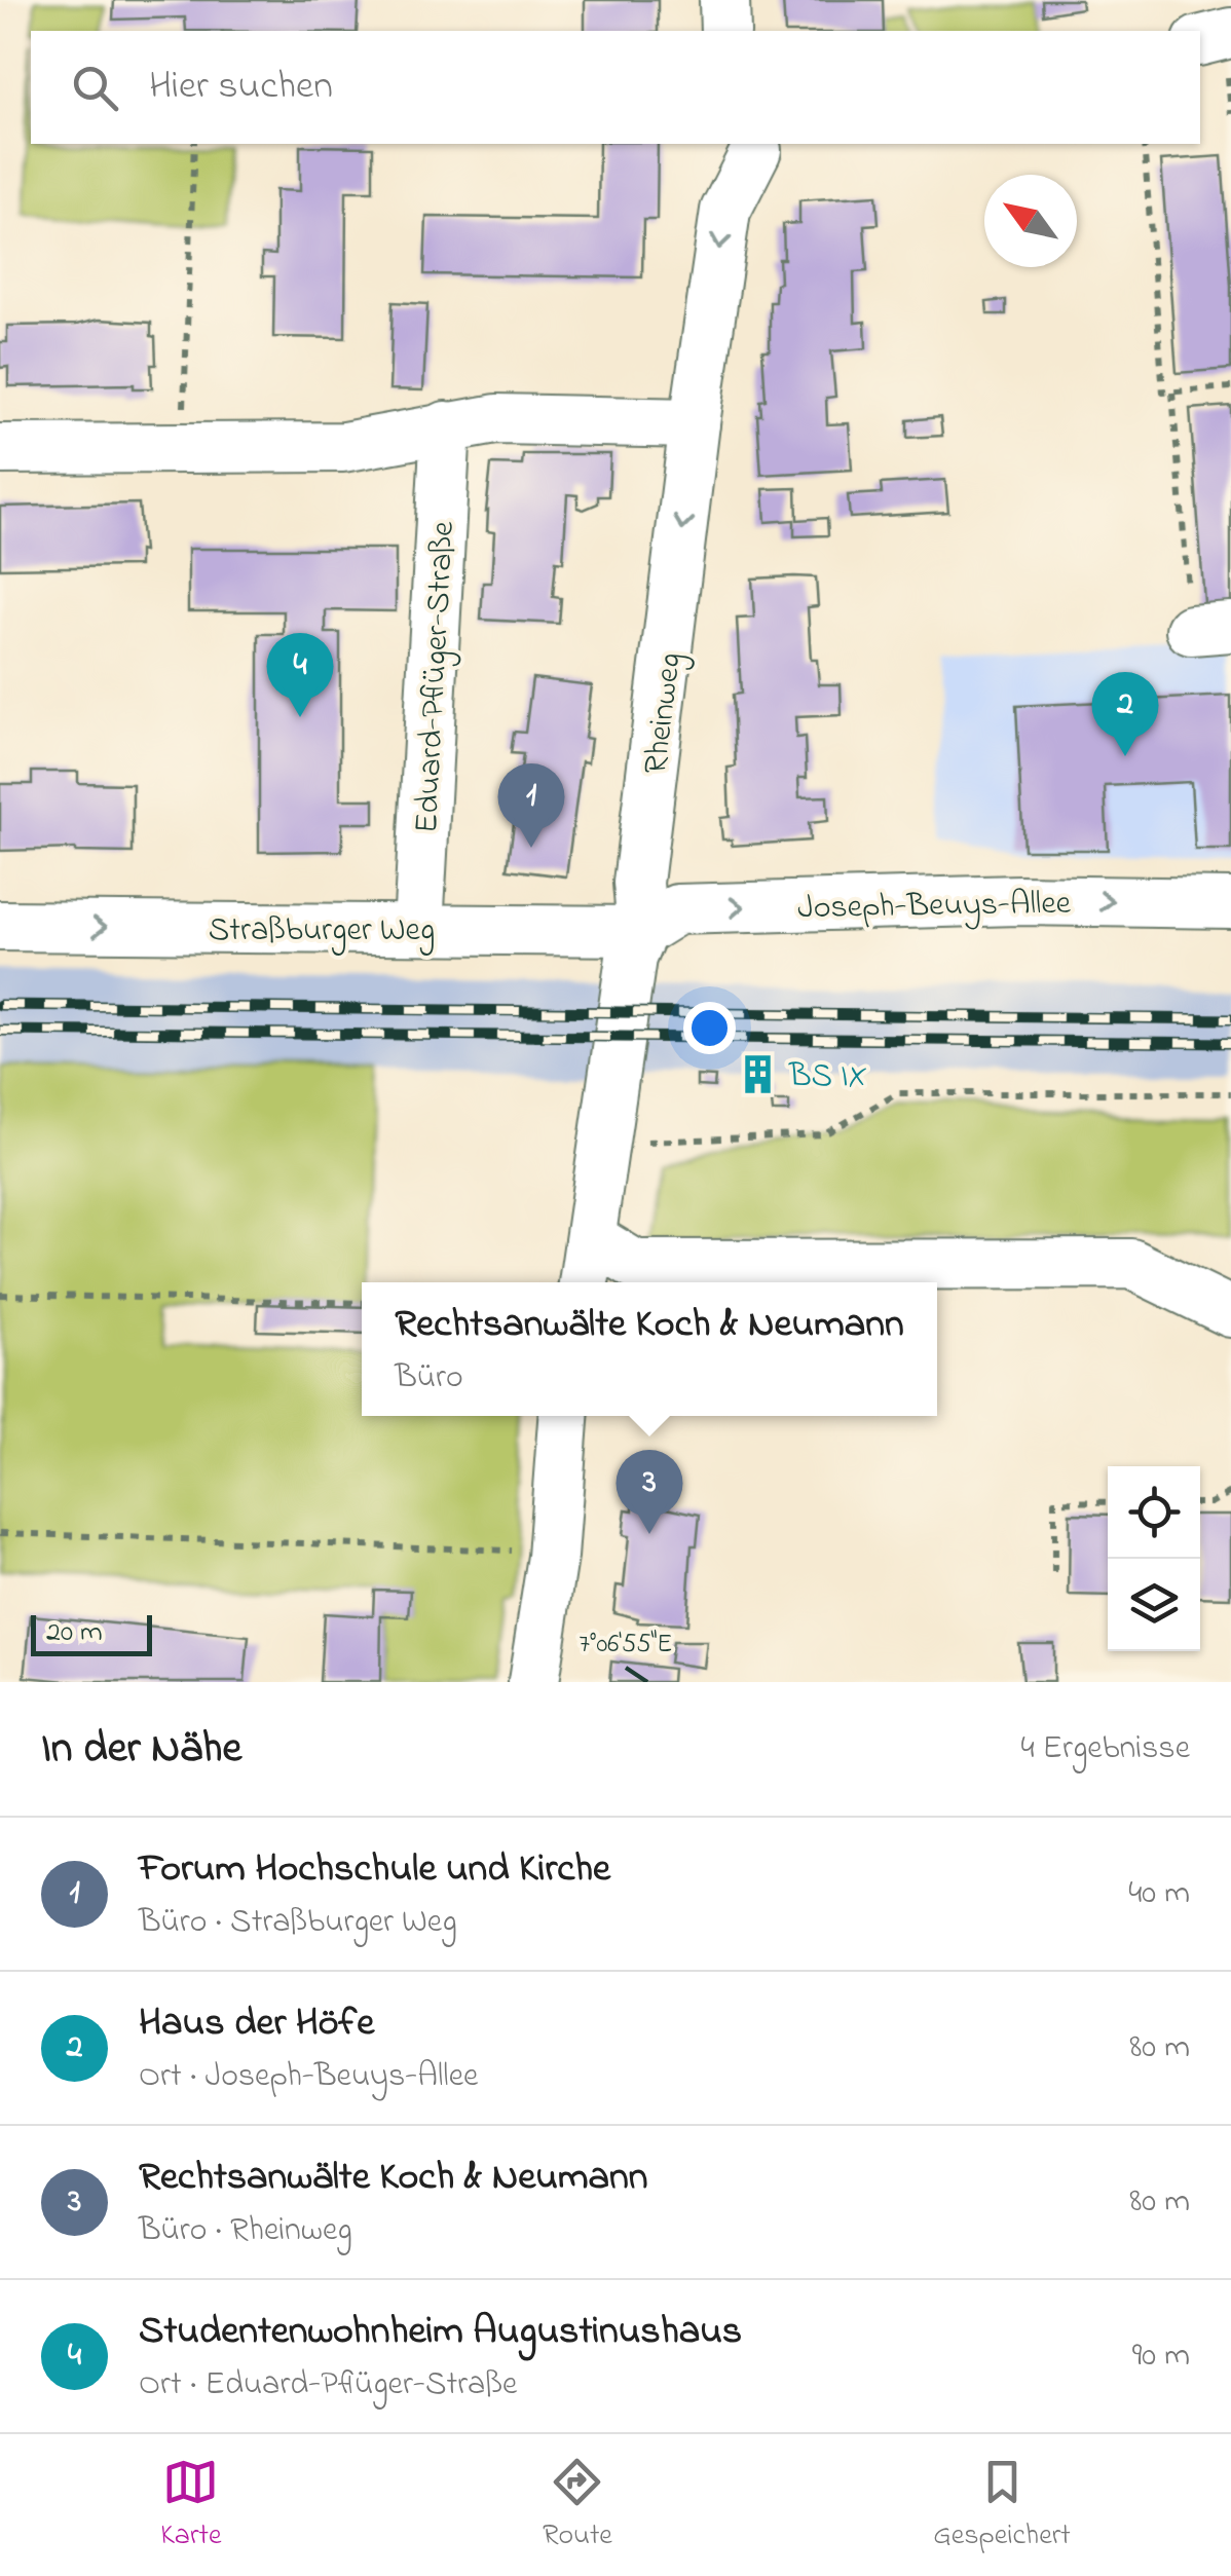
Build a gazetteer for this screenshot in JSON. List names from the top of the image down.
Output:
{
  "streets": {
    "street": [
      "Eduard-Pflüger-Straße",
      "Rheinweg",
      "Joseph-Beuys-Allee",
      "Straßburger Weg"
    ]
  },
  "crossings": [
    ["Eduard-Pflüger-Straße", "Straßburger Weg"],
    ["Rheinweg", "Joseph-Beuys-Allee"],
    ["Rheinweg", "Straßburger Weg"],
    ["Joseph-Beuys-Allee", "Straßburger Weg"]
  ],
  "one_way": ["Rheinweg", "Straßburger Weg"],
  "places": {
    "building": ["BS IX"]
  },
  "scale_bar": "20 m",
  "north": "top left",
  "page": {
    "search": "Hier suchen",
    "pins": [
      "4",
      "2",
      "1",
      "3"
    ],
    "popup": ["Rechtsanwälte Koch & Neumann", "Büro"],
    "scale": "20 m",
    "heading": ["In der Nähe", "4 Ergebnisse"],
    "list": [
      {
        "mark": "1",
        "name": "Forum Hochschule und Kirche",
        "note": "Büro · Straßburger Weg",
        "value": "40 m"
      },
      {
        "mark": "2",
        "name": "Haus der Höfe",
        "note": "Ort · Joseph-Beuys-Allee",
        "value": "80 m"
      },
      {
        "mark": "3",
        "name": "Rechtsanwälte Koch & Neumann",
        "note": "Büro · Rheinweg",
        "value": "80 m"
      },
      {
        "mark": "4",
        "name": "Studentenwohnheim Augustinushaus",
        "note": "Ort · Eduard-Pflüger-Straße",
        "value": "90 m"
      }
    ],
    "nav": ["Karte", "Route", "Gespeichert"]
  },
  "coordinates": ["7°06'55\"E"]
}
